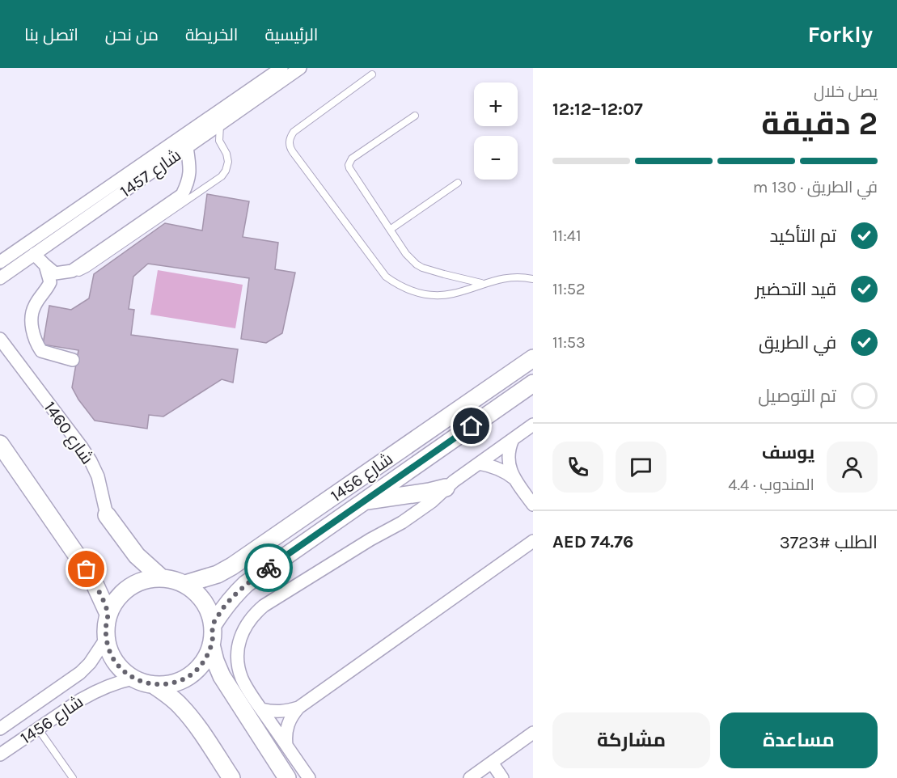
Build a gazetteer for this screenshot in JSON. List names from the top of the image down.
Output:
{
  "streets": {
    "street": ["شارع 1457", "شارع 1460", "شارع 1456"]
  },
  "crossings": [
    ["شارع 1460", "شارع 1456"]
  ],
  "page": {
    "header": "Forkly",
    "nav": [
      "الرئيسية",
      "الخريطة",
      "من نحن",
      "اتصل بنا"
    ],
    "heading": ["2 دقيقة", "يصل خلال", "12:07–12:12"],
    "panel": [
      "يوسف",
      "المندوب · 4.4",
      "الطلب #3723",
      "AED 74.76"
    ],
    "map_buttons": ["+", "−"],
    "bar": "في الطريق · 130 m",
    "list": [
      ["تم التأكيد", "11:41"],
      ["قيد التحضير", "11:52"],
      ["في الطريق", "11:53"],
      "تم التوصيل"
    ],
    "buttons": ["مساعدة", "مشاركة"]
  }
}
